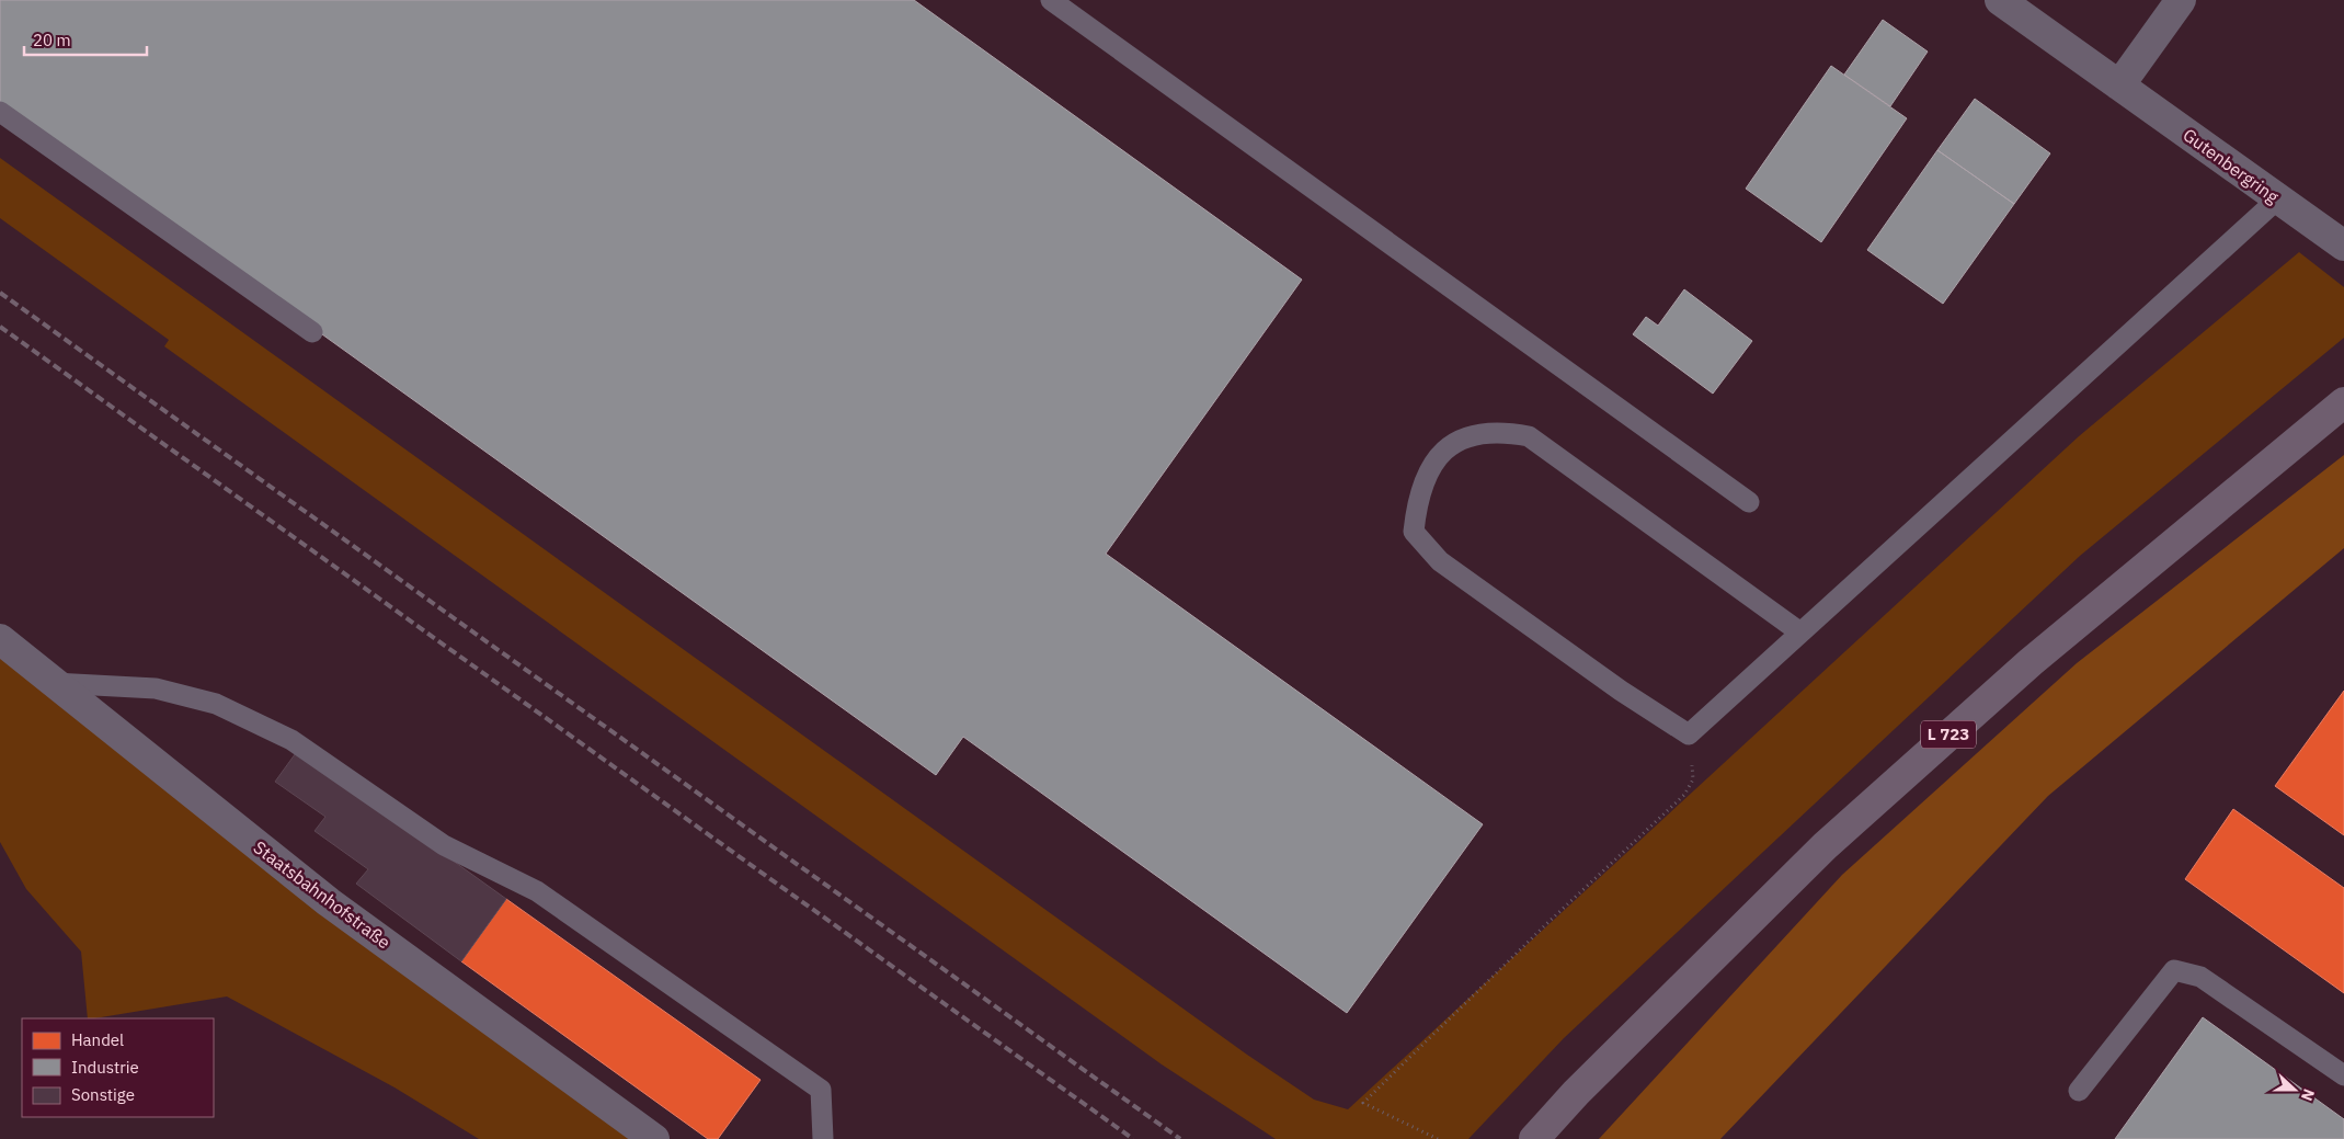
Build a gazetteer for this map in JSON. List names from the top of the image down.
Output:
{
  "streets": {
    "main road": ["L 723"],
    "street": ["Gutenbergring", "Staatsbahnhofstraße"]
  },
  "legend": ["Handel", "Industrie", "Sonstige"],
  "scale_bar": "20 m",
  "north": "right"
}
